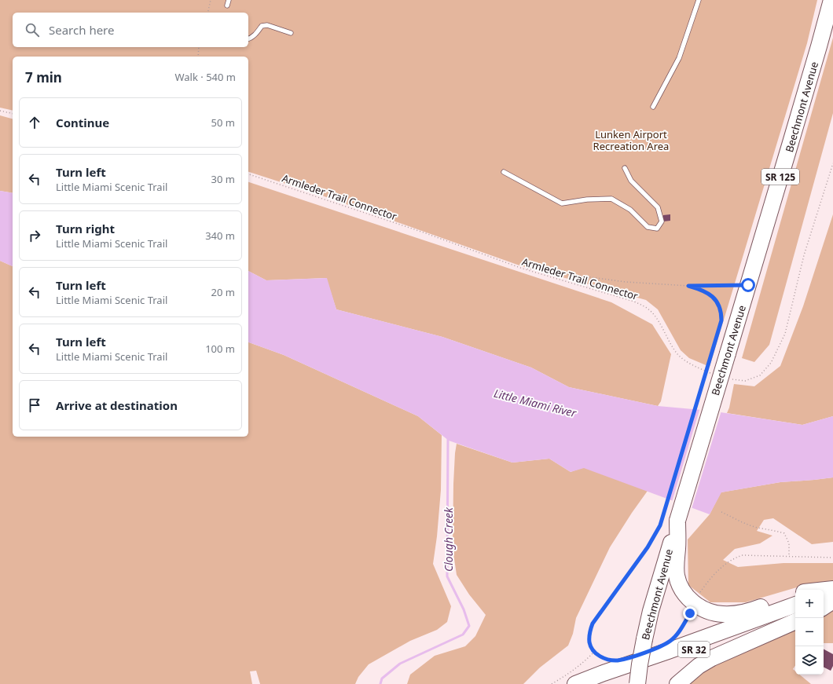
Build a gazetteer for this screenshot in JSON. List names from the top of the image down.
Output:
{
  "streets": {
    "highway": ["Beechmont Avenue", "SR 125", "SR 32"],
    "path": ["Armleder Trail Connector"]
  },
  "water": ["Little Miami River", "Clough Creek"],
  "parks": ["Lunken Airport Recreation Area"],
  "page": {
    "search": "Search here",
    "heading": ["7 min", "Walk · 540 m"],
    "list": [
      ["Continue", "50 m"],
      ["Turn left", "Little Miami Scenic Trail", "30 m"],
      ["Turn right", "Little Miami Scenic Trail", "340 m"],
      ["Turn left", "Little Miami Scenic Trail", "20 m"],
      ["Turn left", "Little Miami Scenic Trail", "100 m"],
      "Arrive at destination"
    ],
    "map_buttons": ["+", "−"]
  }
}
